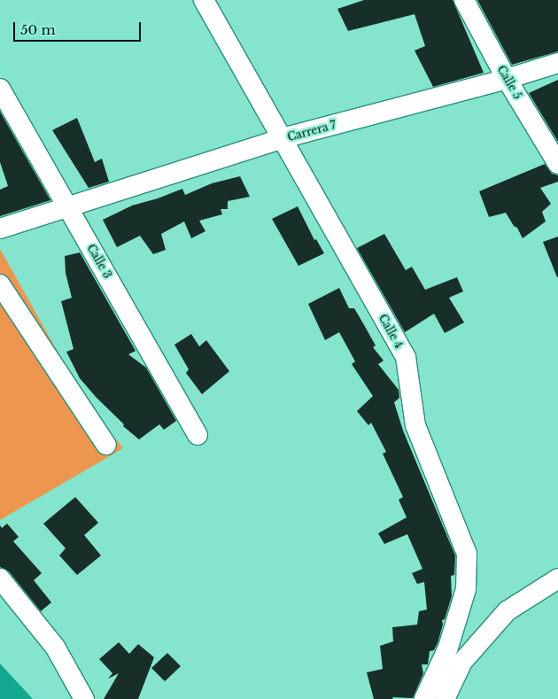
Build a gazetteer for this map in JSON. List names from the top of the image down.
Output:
{
  "streets": {
    "street": [
      "Calle 5",
      "Carrera 7",
      "Calle 3",
      "Calle 4"
    ]
  },
  "crossings": [
    ["Calle 5", "Carrera 7"],
    ["Carrera 7", "Calle 3"],
    ["Carrera 7", "Calle 4"]
  ],
  "scale_bar": "50 m"
}
